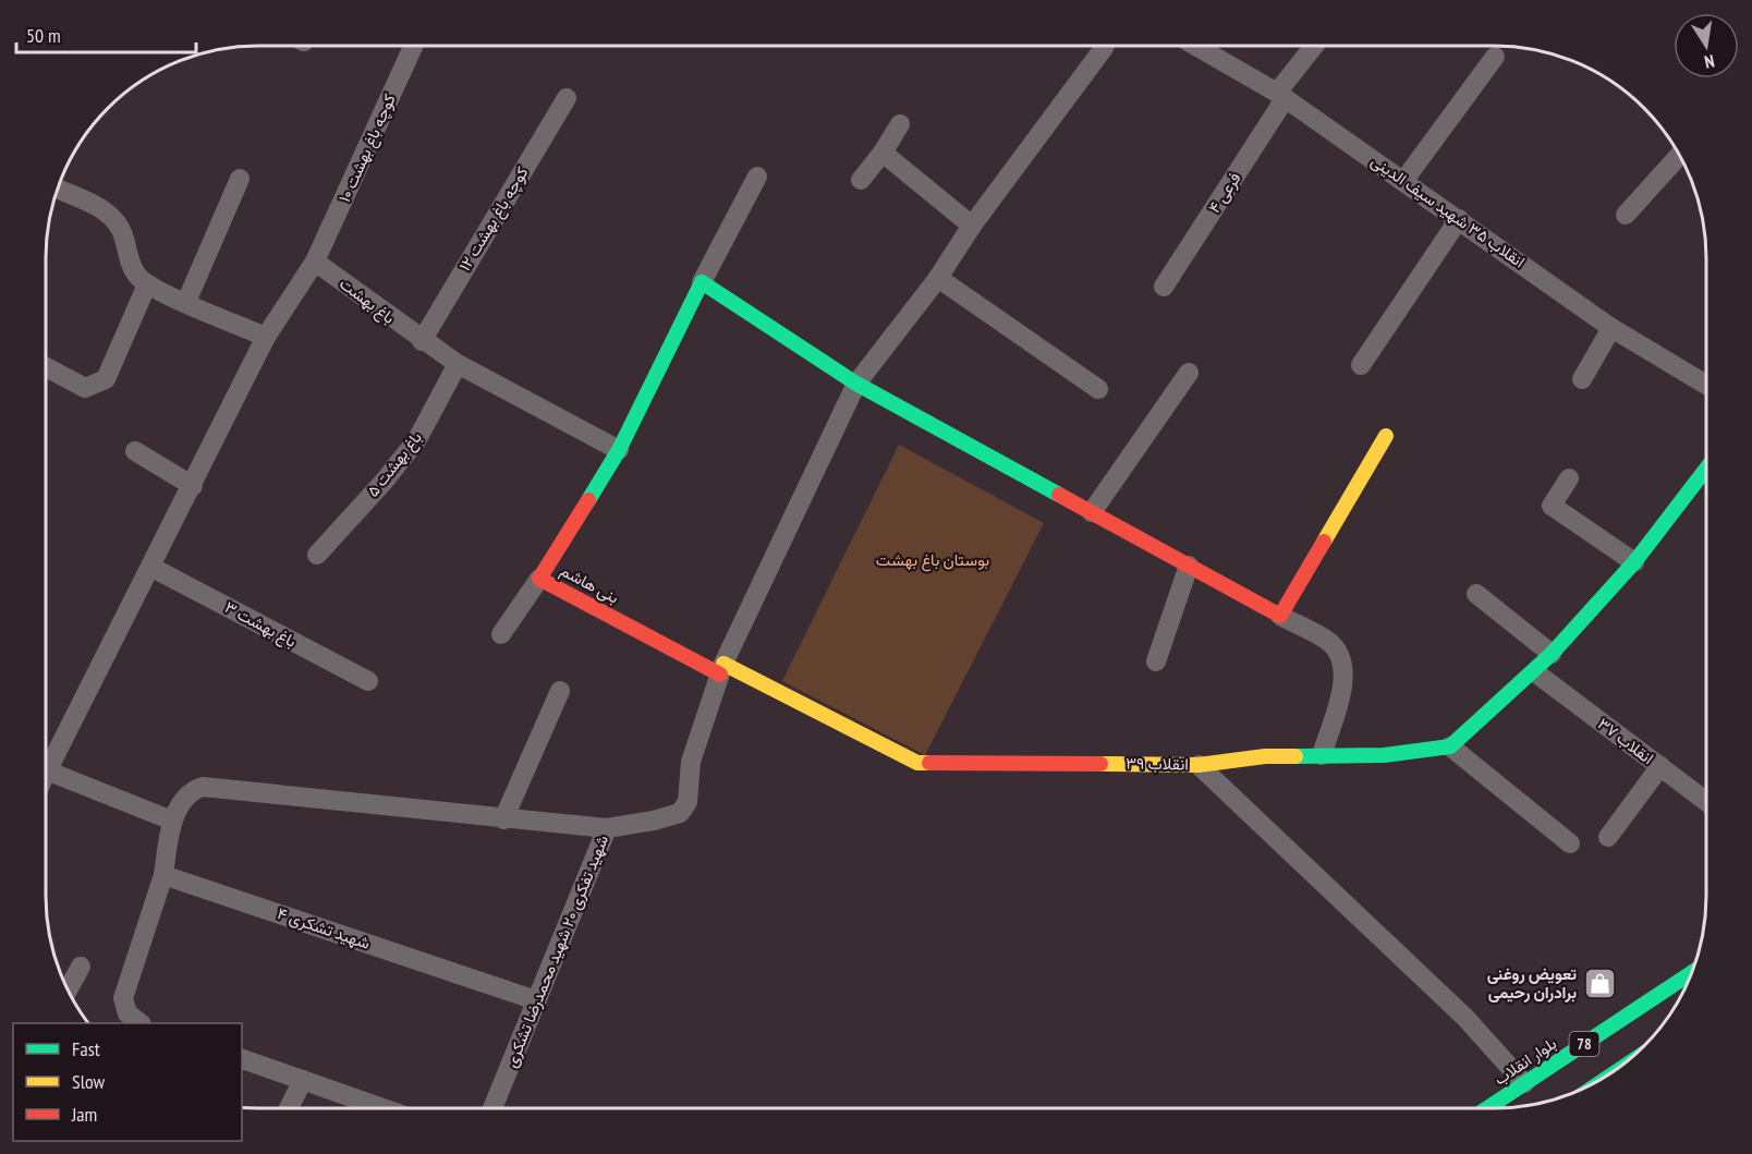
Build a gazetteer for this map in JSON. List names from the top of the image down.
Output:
{
  "streets": {
    "street": [
      "کوچه باغ بهشت ۱۰",
      "فرعی ۴",
      "انقلاب ۳۵ شهید سیف الدینی",
      "کوچه باغ بهشت ۱۲",
      "باغ بهشت",
      "باغ بهشت ۵",
      "بنی هاشم",
      "باغ بهشت ۳",
      "انقلاب ۳۷",
      "انقلاب ۳۹",
      "شهید تشکری ۴",
      "شهید تفکری ۲۰ شهید محمدرضا تشکری",
      "78",
      "بلوار انقلاب"
    ]
  },
  "crossings": [
    ["کوچه باغ بهشت ۱۰", "باغ بهشت"],
    ["فرعی ۴", "انقلاب ۳۵ شهید سیف الدینی"],
    ["کوچه باغ بهشت ۱۲", "باغ بهشت"],
    ["باغ بهشت", "باغ بهشت ۵"],
    ["باغ بهشت", "بنی هاشم"],
    ["بنی هاشم", "انقلاب ۳۹"],
    ["بنی هاشم", "شهید تفکری ۲۰ شهید محمدرضا تشکری"],
    ["انقلاب ۳۹", "شهید تفکری ۲۰ شهید محمدرضا تشکری"],
    ["انقلاب ۳۹", "بلوار انقلاب"],
    ["شهید تشکری ۴", "شهید تفکری ۲۰ شهید محمدرضا تشکری"]
  ],
  "parks": ["بوستان باغ بهشت"],
  "places": {
    "shop": ["تعویض روغنی برادران رحیمی"]
  },
  "legend": ["Fast", "Slow", "Jam"],
  "scale_bar": "50 m",
  "north": "bottom"
}
